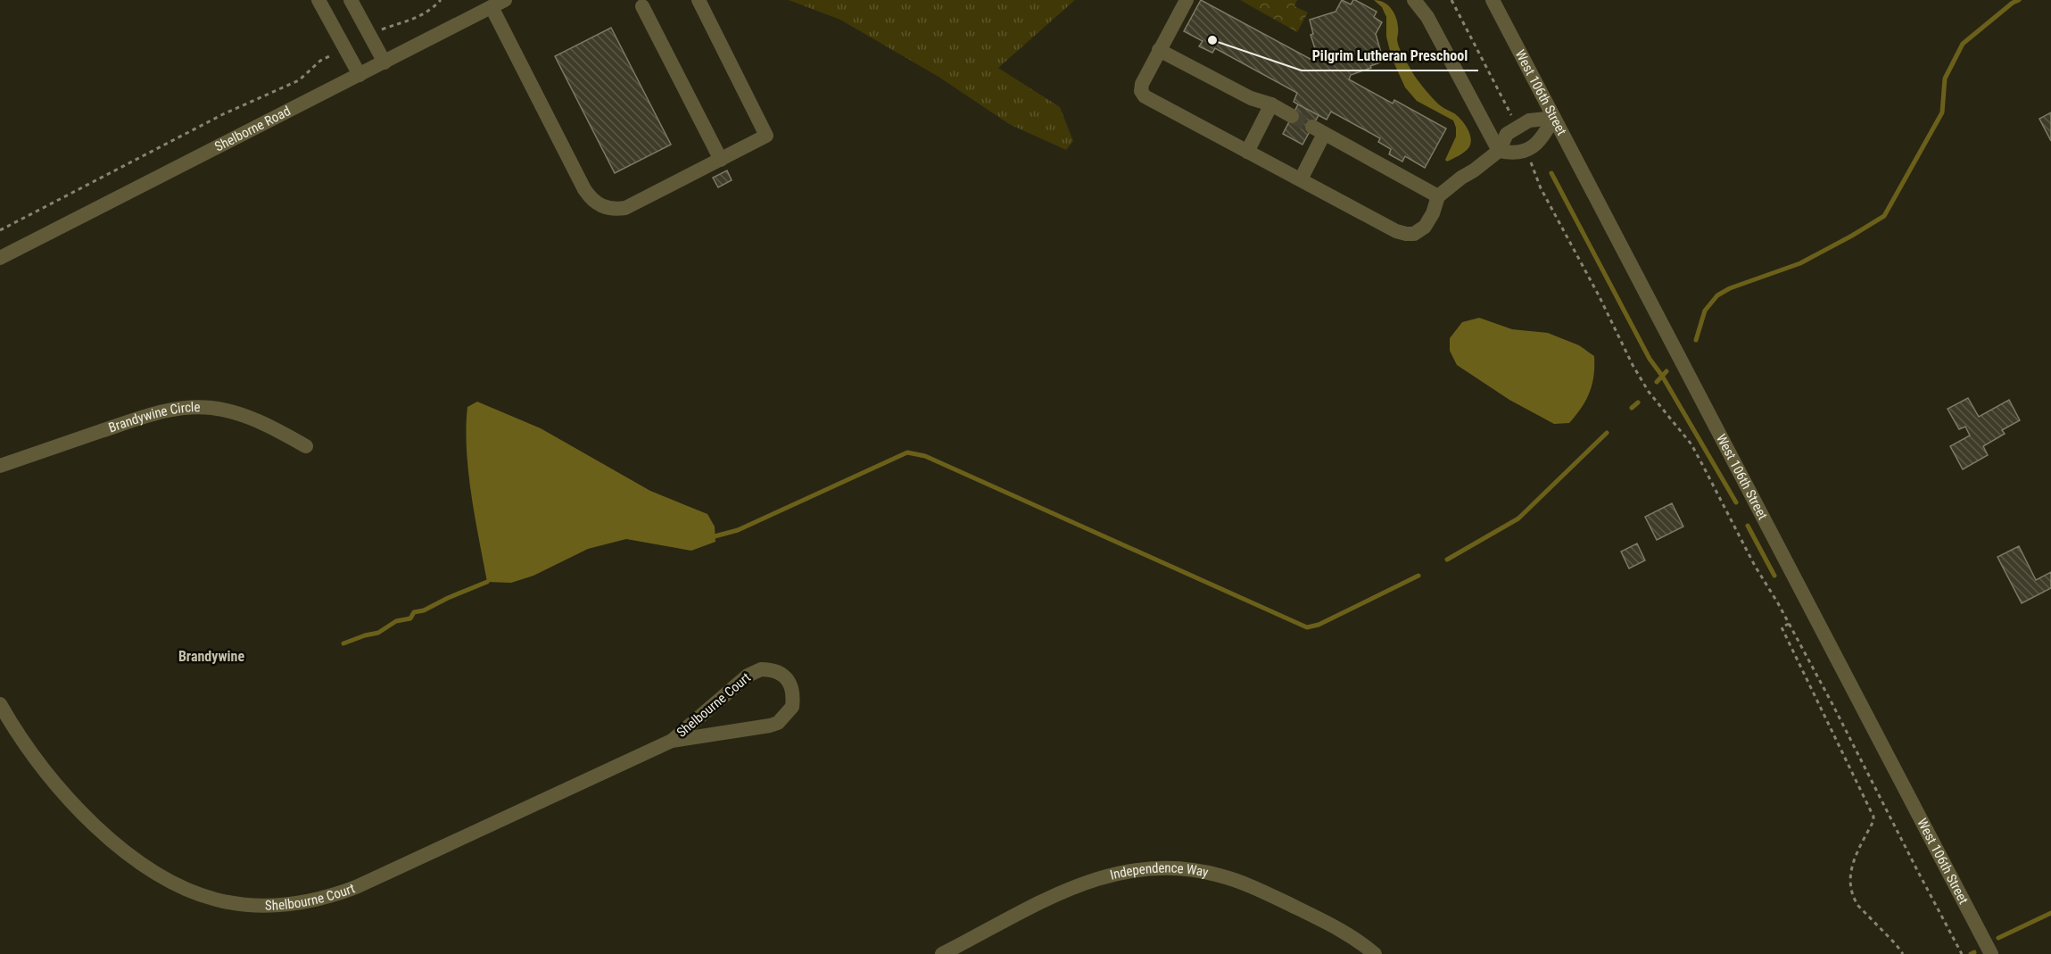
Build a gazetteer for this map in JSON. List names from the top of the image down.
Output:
{
  "streets": {
    "street": [
      "West 106th Street",
      "Shelborne Road",
      "Brandywine Circle",
      "Shelbourne Court",
      "Independence Way"
    ]
  },
  "districts": ["Brandywine"],
  "places": ["Pilgrim Lutheran Preschool"]
}
